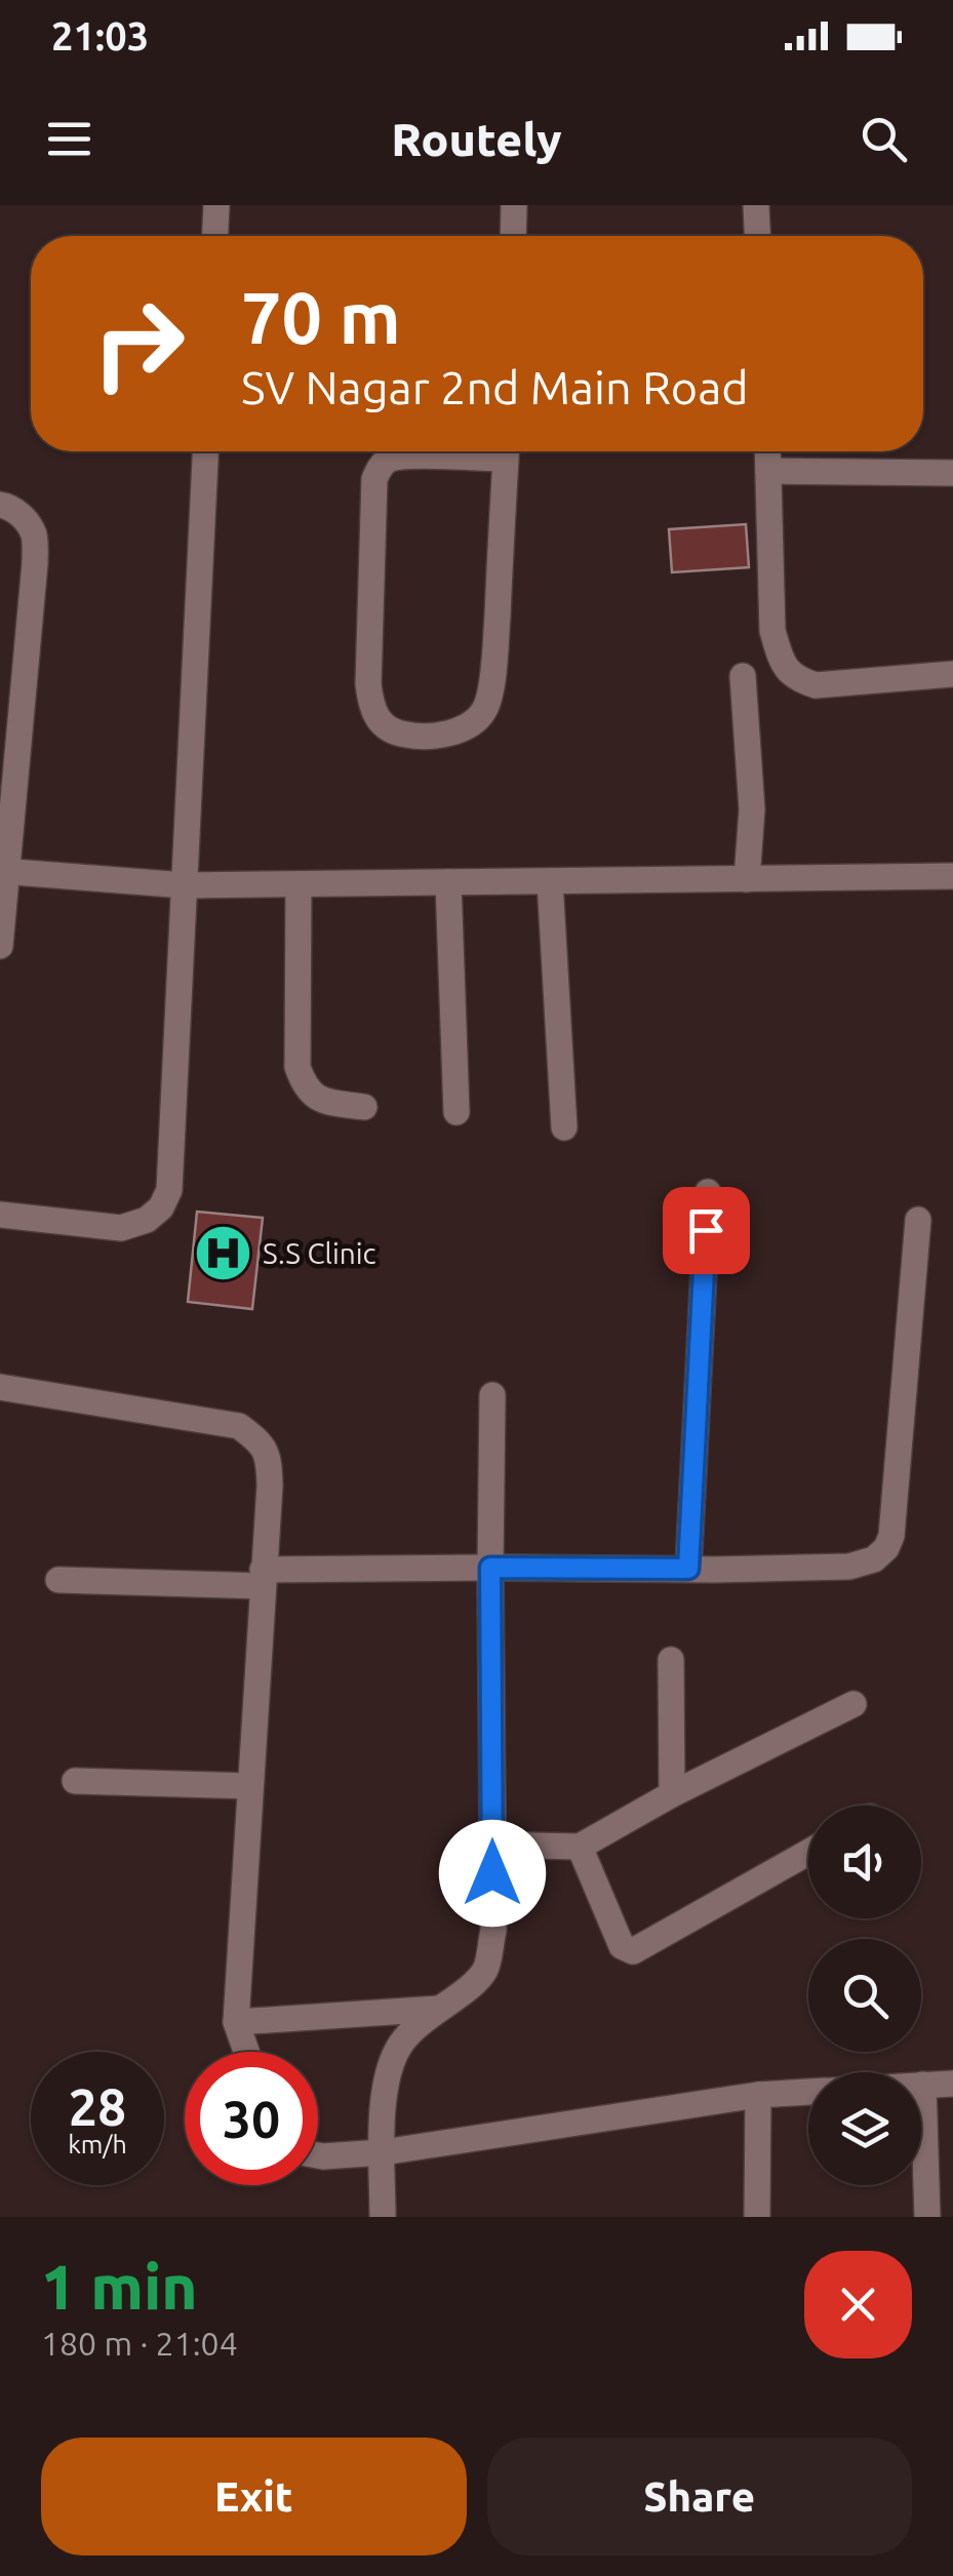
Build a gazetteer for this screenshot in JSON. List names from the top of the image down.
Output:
{
  "places": {
    "hospital": ["S.S Clinic"]
  },
  "page": {
    "status": "21:03",
    "header": "Routely",
    "turn": ["70 m", "SV Nagar 2nd Main Road"],
    "speed": "28 km/h",
    "limit": "30",
    "heading": ["1 min", "180 m · 21:04"],
    "buttons": ["Exit", "Share"]
  }
}
